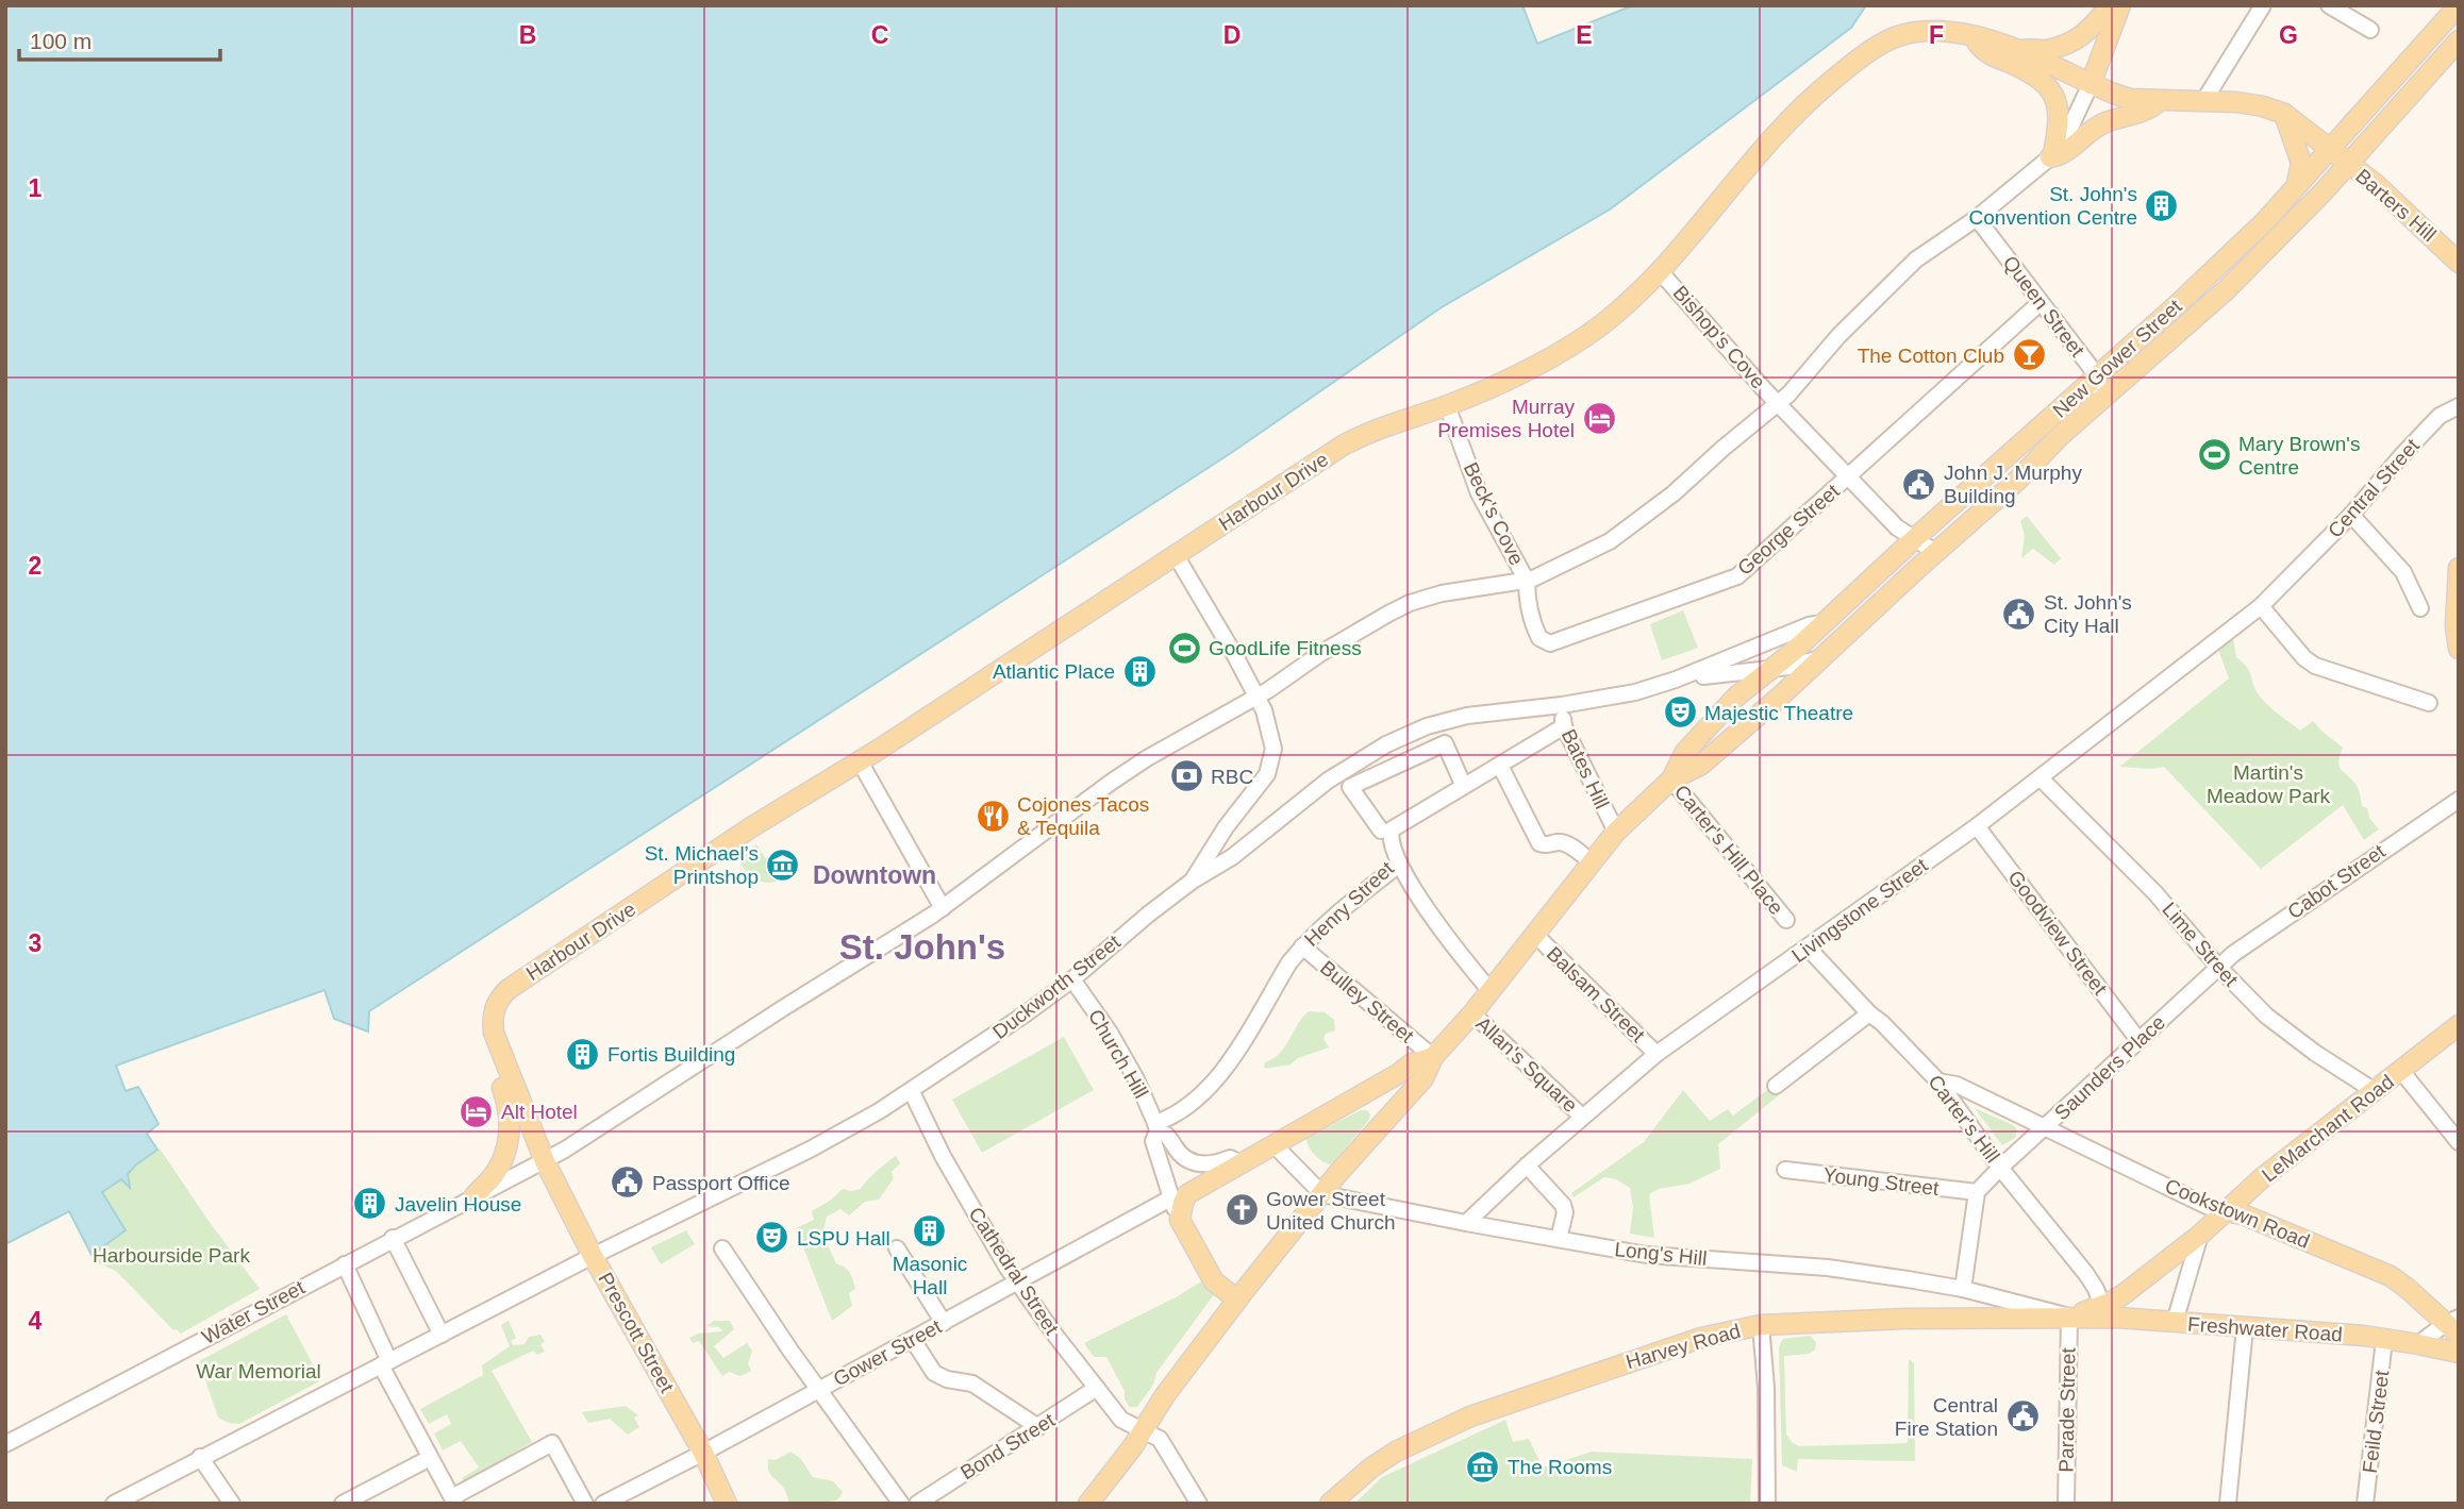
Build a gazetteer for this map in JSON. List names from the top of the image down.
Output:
{
  "streets": {
    "main road": [
      "Barters Hill",
      "New Gower Street",
      "Harbour Drive",
      "Church Hill",
      "LeMarchant Road",
      "Cookstown Road",
      "Freshwater Road",
      "Prescott Street",
      "Harvey Road"
    ],
    "street": [
      "Queen Street",
      "Bishop's Cove",
      "Central Street",
      "Beck's Cove",
      "George Street",
      "Bates Hill",
      "Carter's Hill Place",
      "Cabot Street",
      "Henry Street",
      "Livingstone Street",
      "Goodview Street",
      "Lime Street",
      "Duckworth Street",
      "Balsam Street",
      "Bulley Street",
      "Allan's Square",
      "Saunders Place",
      "Carter's Hill",
      "Young Street",
      "Long's Hill",
      "Cathedral Street",
      "Water Street",
      "Gower Street",
      "Parade Street",
      "Feild Street",
      "Bond Street"
    ]
  },
  "crossings": [
    ["Barters Hill", "New Gower Street"],
    ["Queen Street", "New Gower Street"],
    ["Queen Street", "George Street"],
    ["Queen Street", "Water Street"],
    ["Bishop's Cove", "New Gower Street"],
    ["Bishop's Cove", "Harbour Drive"],
    ["Bishop's Cove", "George Street"],
    ["Bishop's Cove", "Water Street"],
    ["New Gower Street", "Carter's Hill Place"],
    ["New Gower Street", "Duckworth Street"],
    ["Central Street", "Livingstone Street"],
    ["Harbour Drive", "Beck's Cove"],
    ["Harbour Drive", "Water Street"],
    ["Harbour Drive", "Prescott Street"],
    ["Beck's Cove", "George Street"],
    ["Beck's Cove", "Water Street"],
    ["George Street", "Water Street"],
    ["Bates Hill", "Henry Street"],
    ["Bates Hill", "Duckworth Street"],
    ["Cabot Street", "Lime Street"],
    ["Cabot Street", "Saunders Place"],
    ["Henry Street", "Bulley Street"],
    ["Henry Street", "Church Hill"],
    ["Livingstone Street", "Goodview Street"],
    ["Livingstone Street", "Lime Street"],
    ["Livingstone Street", "Balsam Street"],
    ["Livingstone Street", "Allan's Square"],
    ["Livingstone Street", "Carter's Hill"],
    ["Livingstone Street", "Long's Hill"],
    ["Goodview Street", "Saunders Place"],
    ["Lime Street", "Saunders Place"],
    ["Lime Street", "LeMarchant Road"],
    ["Duckworth Street", "Church Hill"],
    ["Duckworth Street", "Cathedral Street"],
    ["Duckworth Street", "Prescott Street"],
    ["Church Hill", "Gower Street"],
    ["Saunders Place", "Carter's Hill"],
    ["Saunders Place", "Young Street"],
    ["Saunders Place", "Cookstown Road"],
    ["Carter's Hill", "LeMarchant Road"],
    ["Carter's Hill", "Cookstown Road"],
    ["LeMarchant Road", "Cookstown Road"],
    ["LeMarchant Road", "Long's Hill"],
    ["LeMarchant Road", "Freshwater Road"],
    ["LeMarchant Road", "Harvey Road"],
    ["LeMarchant Road", "Parade Street"],
    ["Long's Hill", "Freshwater Road"],
    ["Long's Hill", "Harvey Road"],
    ["Long's Hill", "Parade Street"],
    ["Cathedral Street", "Gower Street"],
    ["Cathedral Street", "Bond Street"],
    ["Water Street", "Prescott Street"],
    ["Freshwater Road", "Harvey Road"],
    ["Freshwater Road", "Parade Street"],
    ["Freshwater Road", "Feild Street"],
    ["Prescott Street", "Gower Street"],
    ["Harvey Road", "Parade Street"]
  ],
  "districts": ["Downtown", "St. John's"],
  "parks": ["Martin's Meadow Park", "Harbourside Park", "War Memorial"],
  "places": {
    "building": [
      "St. John's Convention Centre",
      "Atlantic Place",
      "Fortis Building",
      "Javelin House",
      "Masonic Hall"
    ],
    "bar": ["The Cotton Club"],
    "hotel": ["Murray Premises Hotel", "Alt Hotel"],
    "sports": ["Mary Brown's Centre", "GoodLife Fitness"],
    "public building": [
      "John J. Murphy Building",
      "St. John's City Hall",
      "Passport Office",
      "Central Fire Station"
    ],
    "theatre": ["Majestic Theatre", "LSPU Hall"],
    "bank": ["RBC"],
    "restaurant": ["Cojones Tacos & Tequila"],
    "museum": ["St. Michael’s Printshop", "The Rooms"],
    "church": ["Gower Street United Church"]
  },
  "scale_bar": "100 m",
  "grid": {
    "columns": [
      "B",
      "C",
      "D",
      "E",
      "F",
      "G"
    ],
    "rows": [
      "1",
      "2",
      "3",
      "4"
    ]
  }
}
